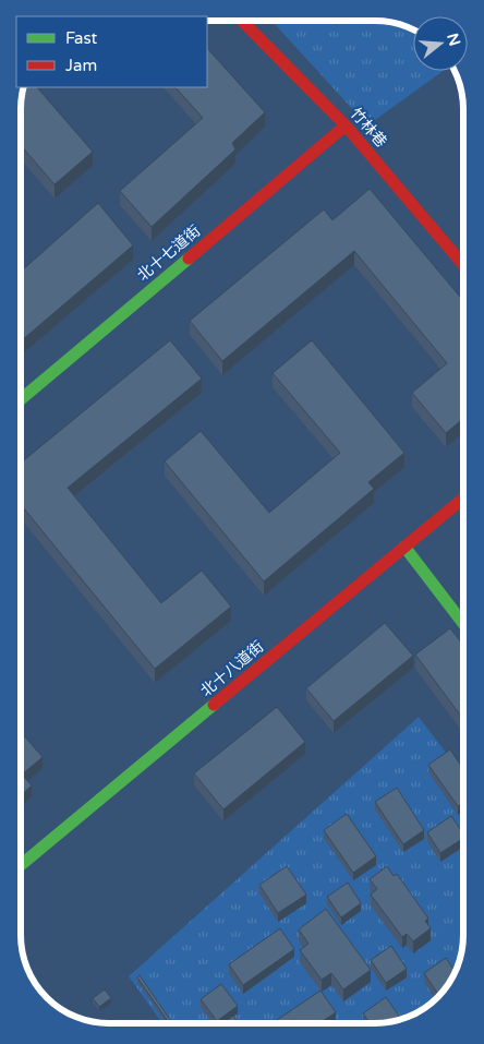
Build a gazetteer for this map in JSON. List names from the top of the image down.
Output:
{
  "streets": {
    "street": ["竹林巷", "北十七道街", "北十八道街"]
  },
  "crossings": [
    ["竹林巷", "北十七道街"]
  ],
  "legend": ["Fast", "Jam"],
  "north": "right"
}
